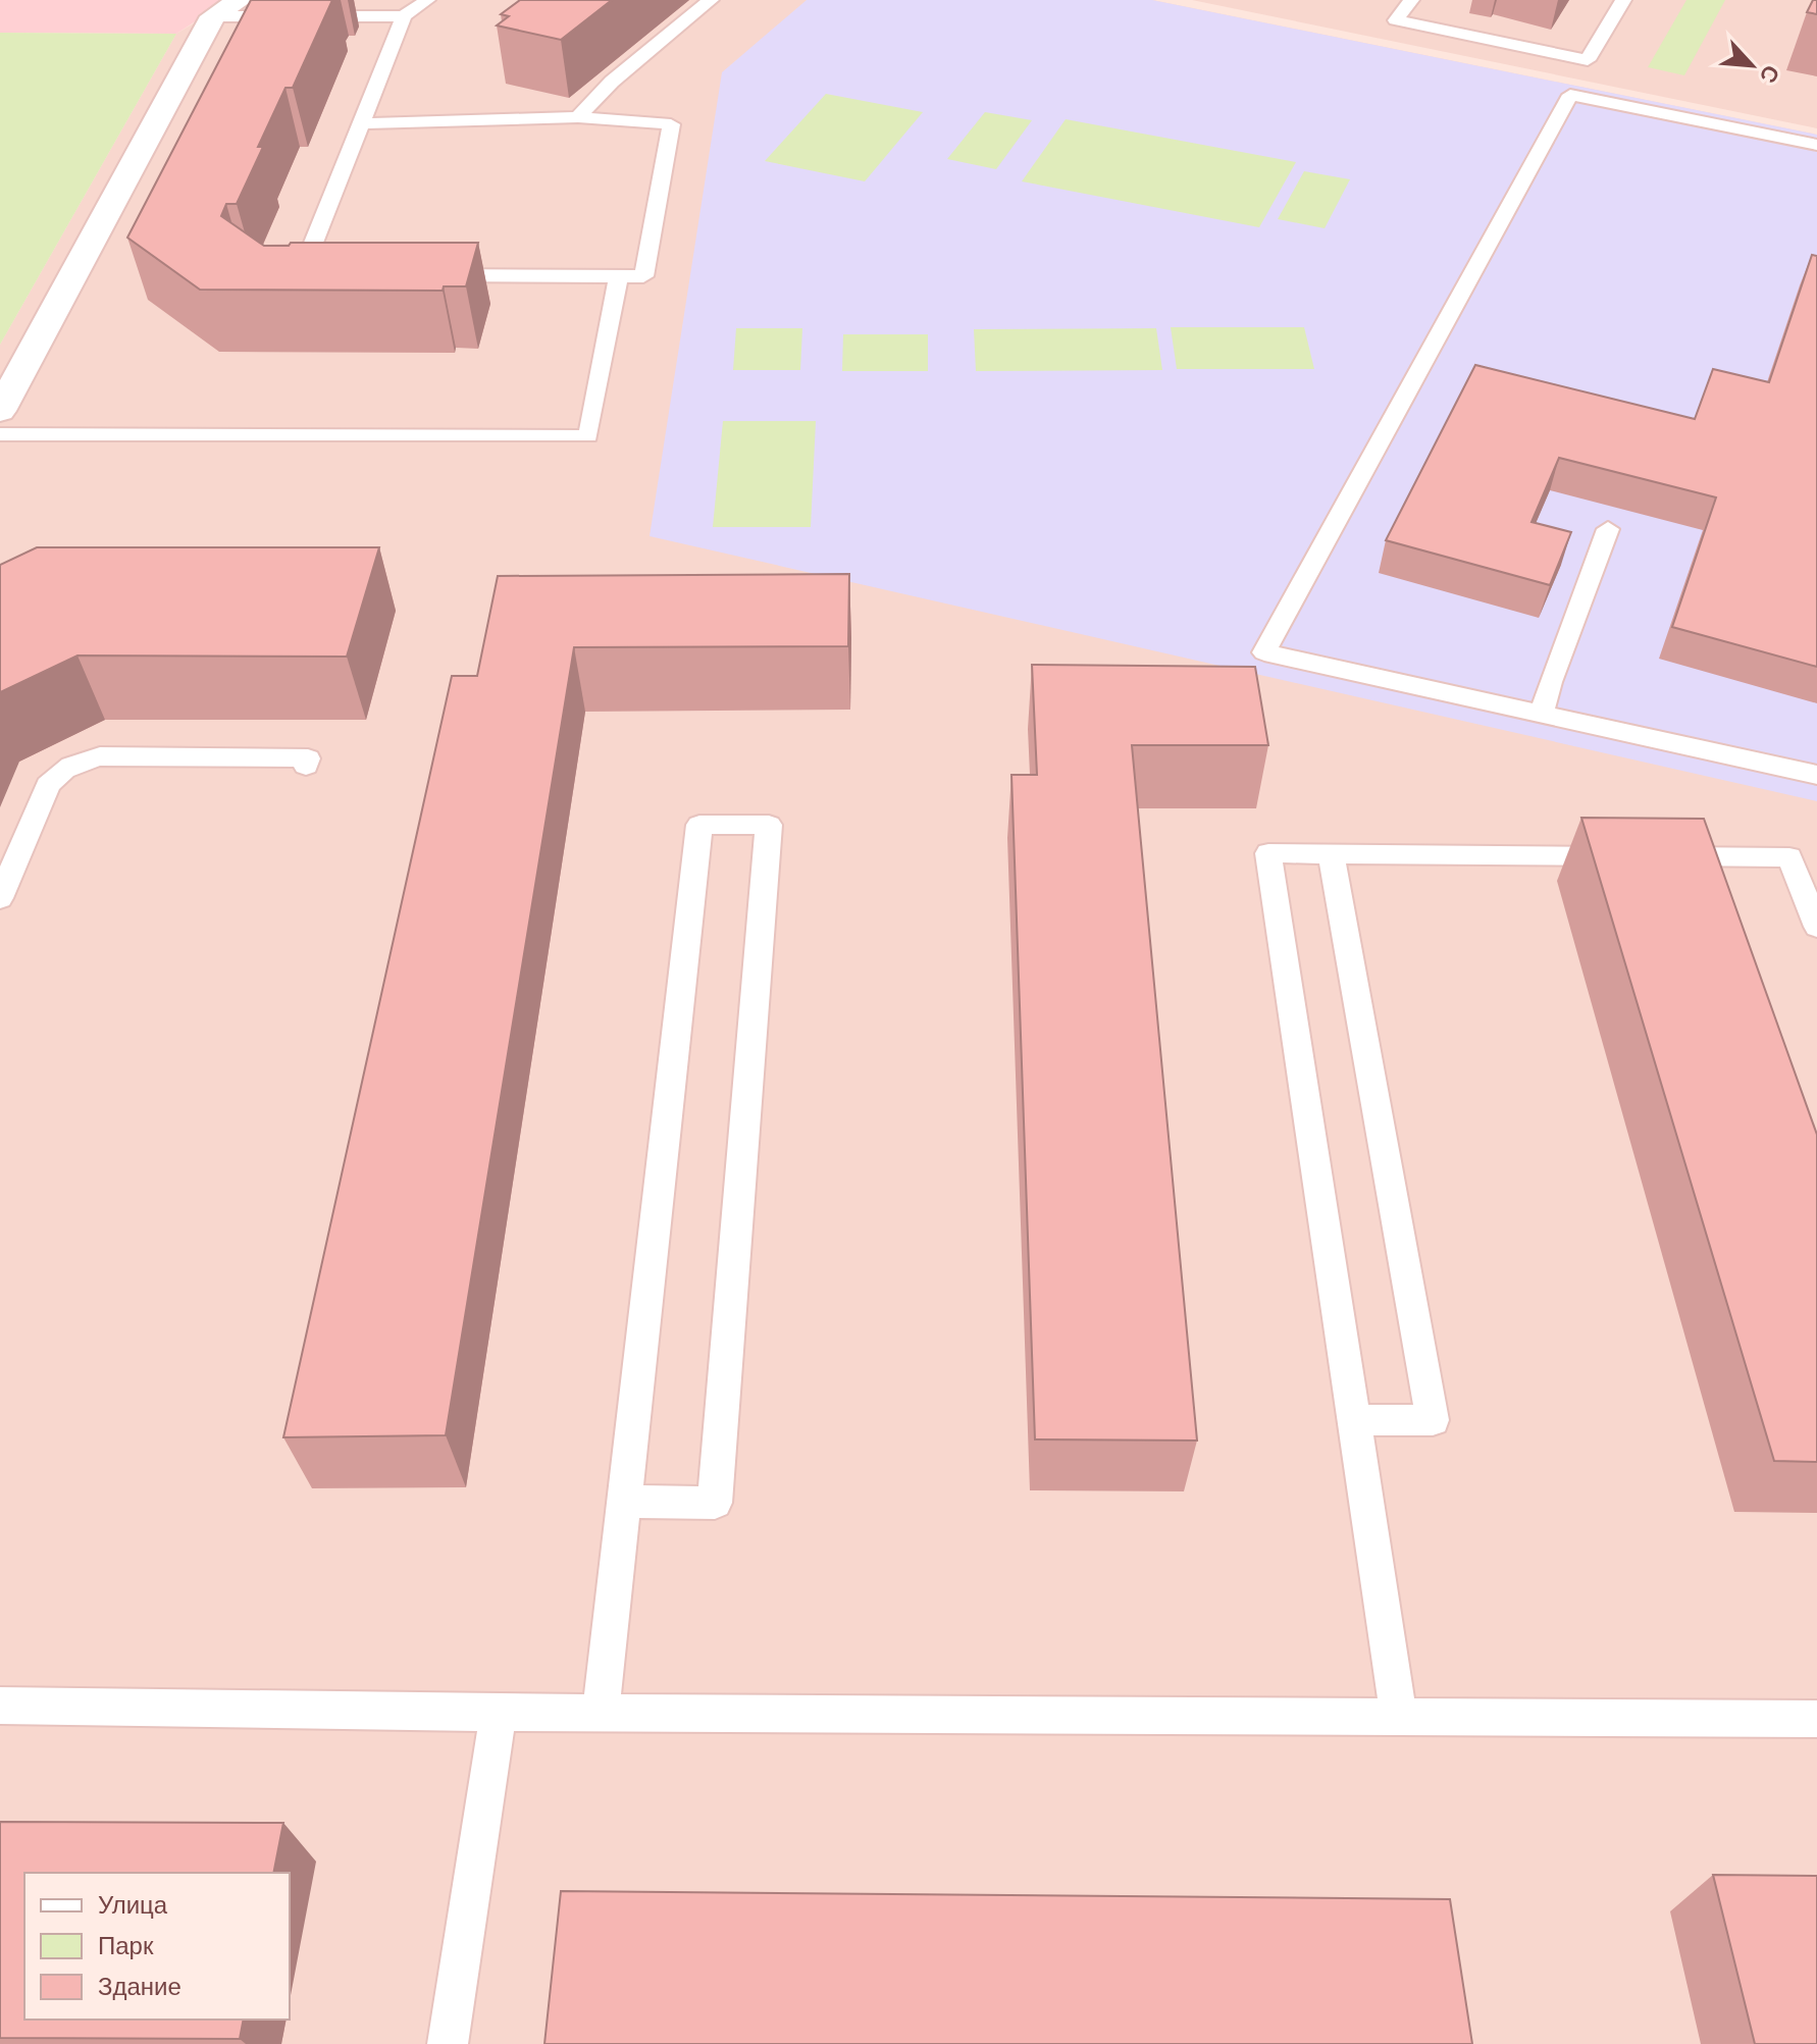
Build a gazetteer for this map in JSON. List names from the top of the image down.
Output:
{
  "legend": ["Улица", "Парк", "Здание"],
  "north": "bottom right"
}
